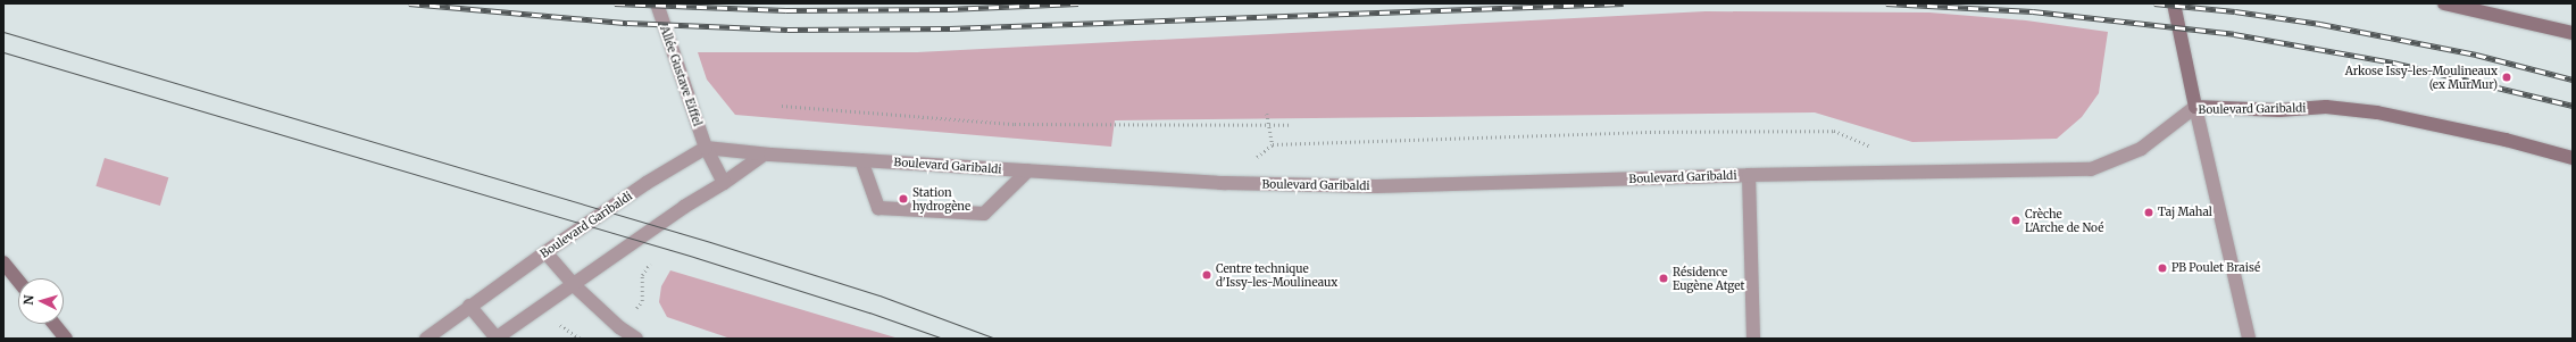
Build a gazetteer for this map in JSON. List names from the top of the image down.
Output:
{
  "streets": {
    "main road": ["Boulevard Garibaldi"],
    "street": ["Allée Gustave Eiffel"]
  },
  "crossings": [
    ["Allée Gustave Eiffel", "Boulevard Garibaldi"]
  ],
  "places": [
    "Arkose Issy-les-Moulineaux (ex MurMur)",
    "Station hydrogène",
    "Taj Mahal",
    "Crèche L'Arche de Noé",
    "PB Poulet Braisé",
    "Centre technique d'Issy-les-Moulineaux",
    "Résidence Eugène Atget"
  ],
  "north": "left"
}
